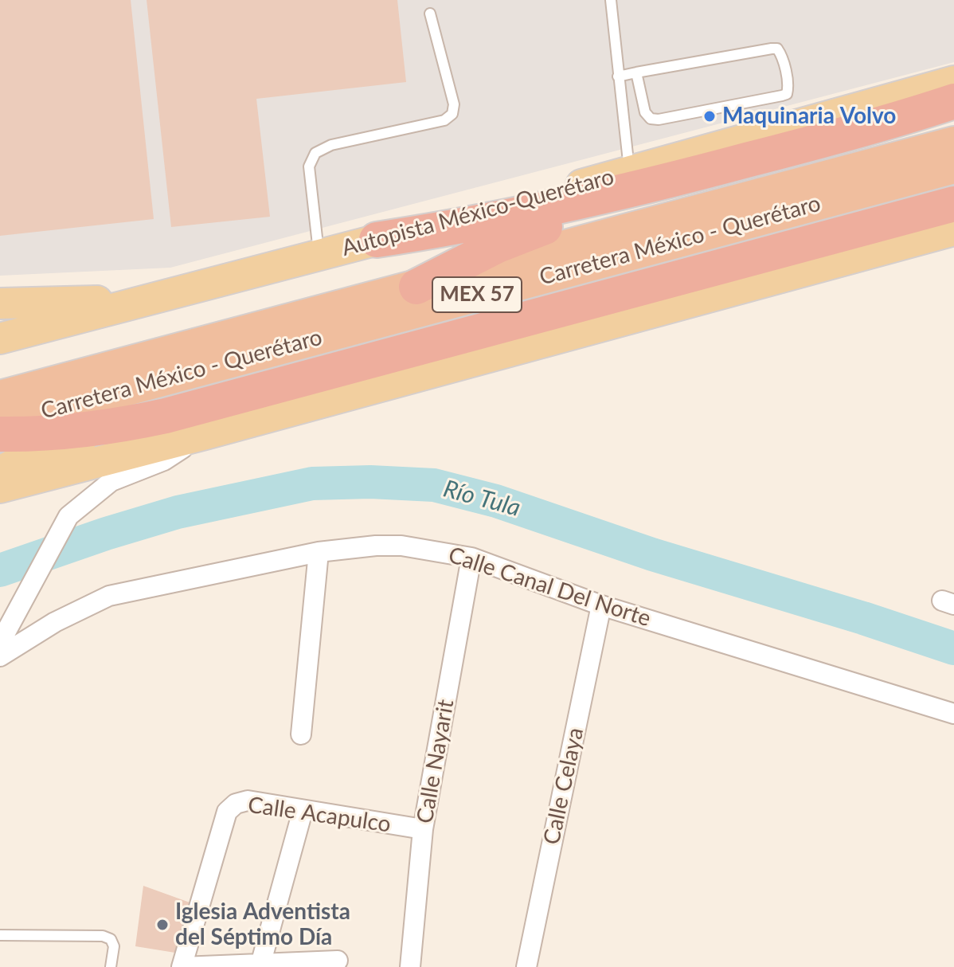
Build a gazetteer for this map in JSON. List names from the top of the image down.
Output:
{
  "streets": {
    "highway": ["Carretera México - Querétaro", "MEX 57"],
    "main road": ["Autopista México-Querétaro"],
    "street": [
      "Calle Canal Del Norte",
      "Calle Nayarit",
      "Calle Celaya",
      "Calle Acapulco"
    ]
  },
  "crossings": [
    ["Calle Canal Del Norte", "Calle Nayarit"],
    ["Calle Canal Del Norte", "Calle Celaya"],
    ["Calle Nayarit", "Calle Acapulco"]
  ],
  "water": ["Río Tula"],
  "places": ["Maquinaria Volvo", "Iglesia Adventista del Séptimo Día"]
}
